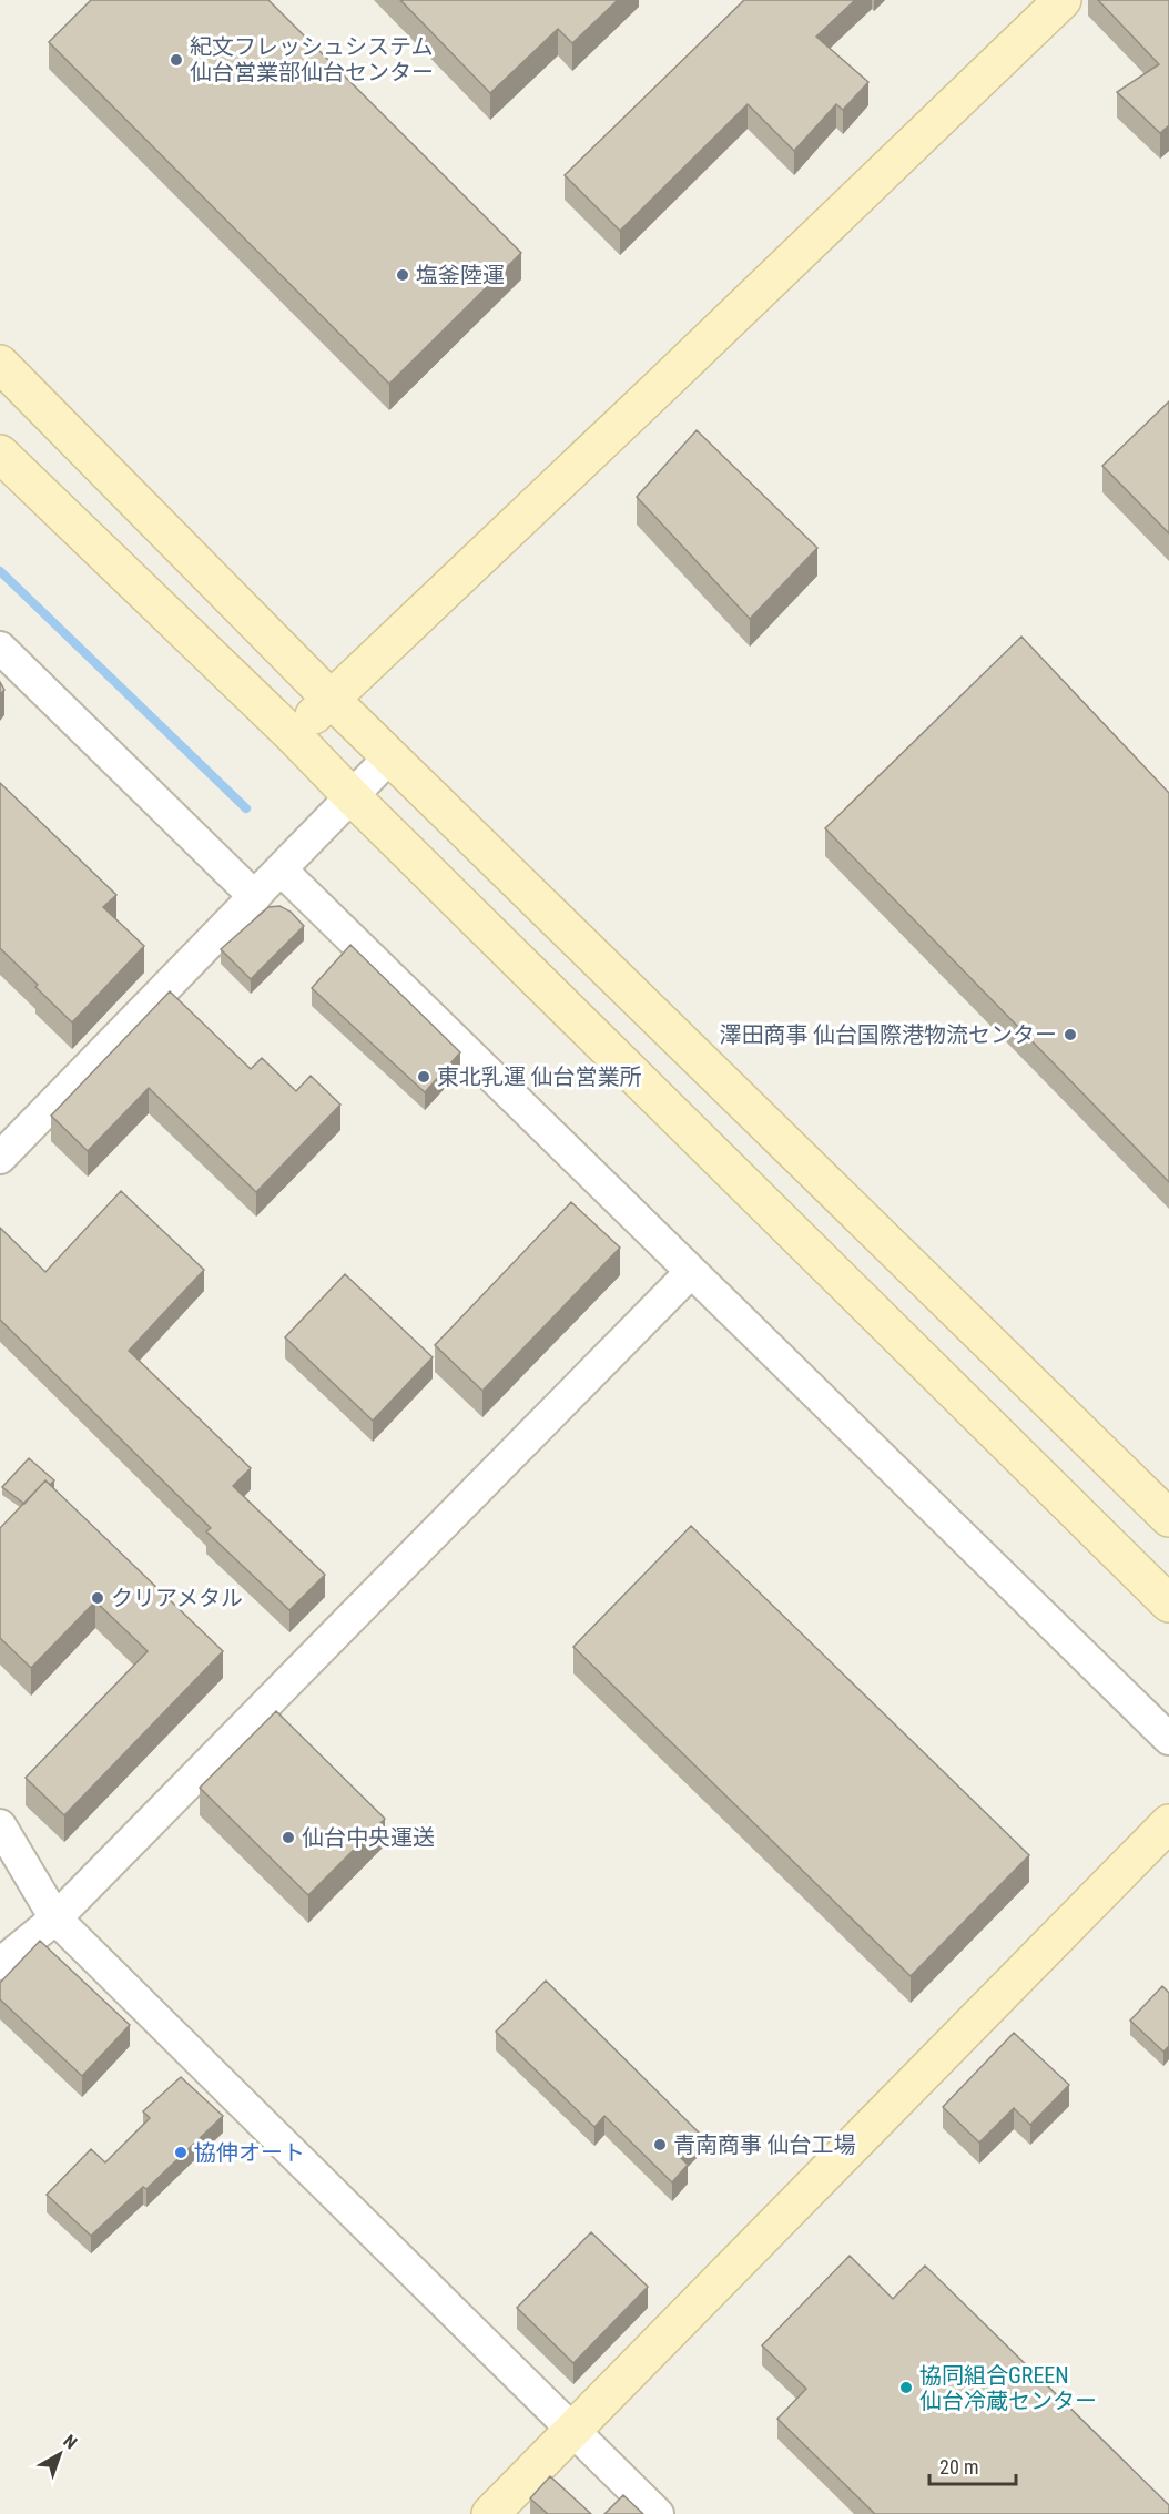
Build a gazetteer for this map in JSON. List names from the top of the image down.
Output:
{
  "places": [
    "紀文フレッシュシステム 仙台営業部仙台センター",
    "塩釜陸運",
    "澤田商事 仙台国際港物流センター",
    "東北乳運 仙台営業所",
    "クリアメタル",
    "仙台中央運送",
    "青南商事 仙台工場",
    "協伸オート",
    "協同組合GREEN 仙台冷蔵センター"
  ],
  "scale_bar": "20 m",
  "north": "top right"
}
